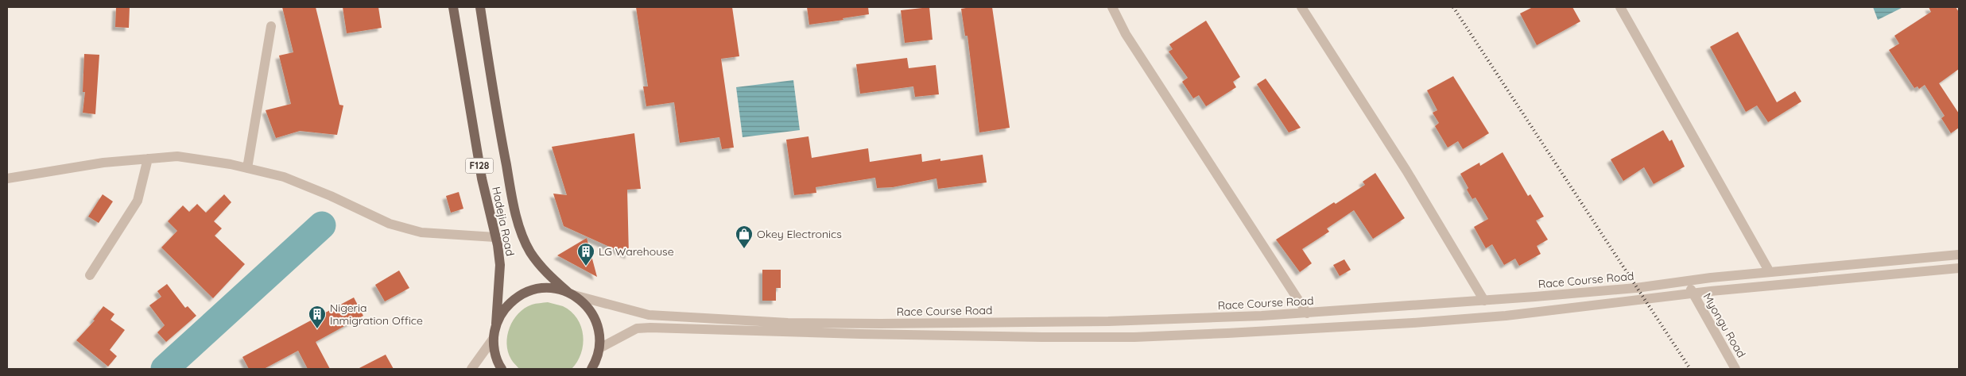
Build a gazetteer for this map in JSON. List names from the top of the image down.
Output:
{
  "streets": {
    "main road": ["F128", "Hadejia Road"],
    "street": ["Race Course Road", "Myongu Road"]
  },
  "crossings": [
    ["F128", "Hadejia Road"],
    ["F128", "Race Course Road"],
    ["Hadejia Road", "Race Course Road"],
    ["Race Course Road", "Myongu Road"]
  ],
  "places": {
    "shop": ["Okey Electronics"],
    "building": ["LG Warehouse", "Nigeria Inmigration Office"]
  }
}
